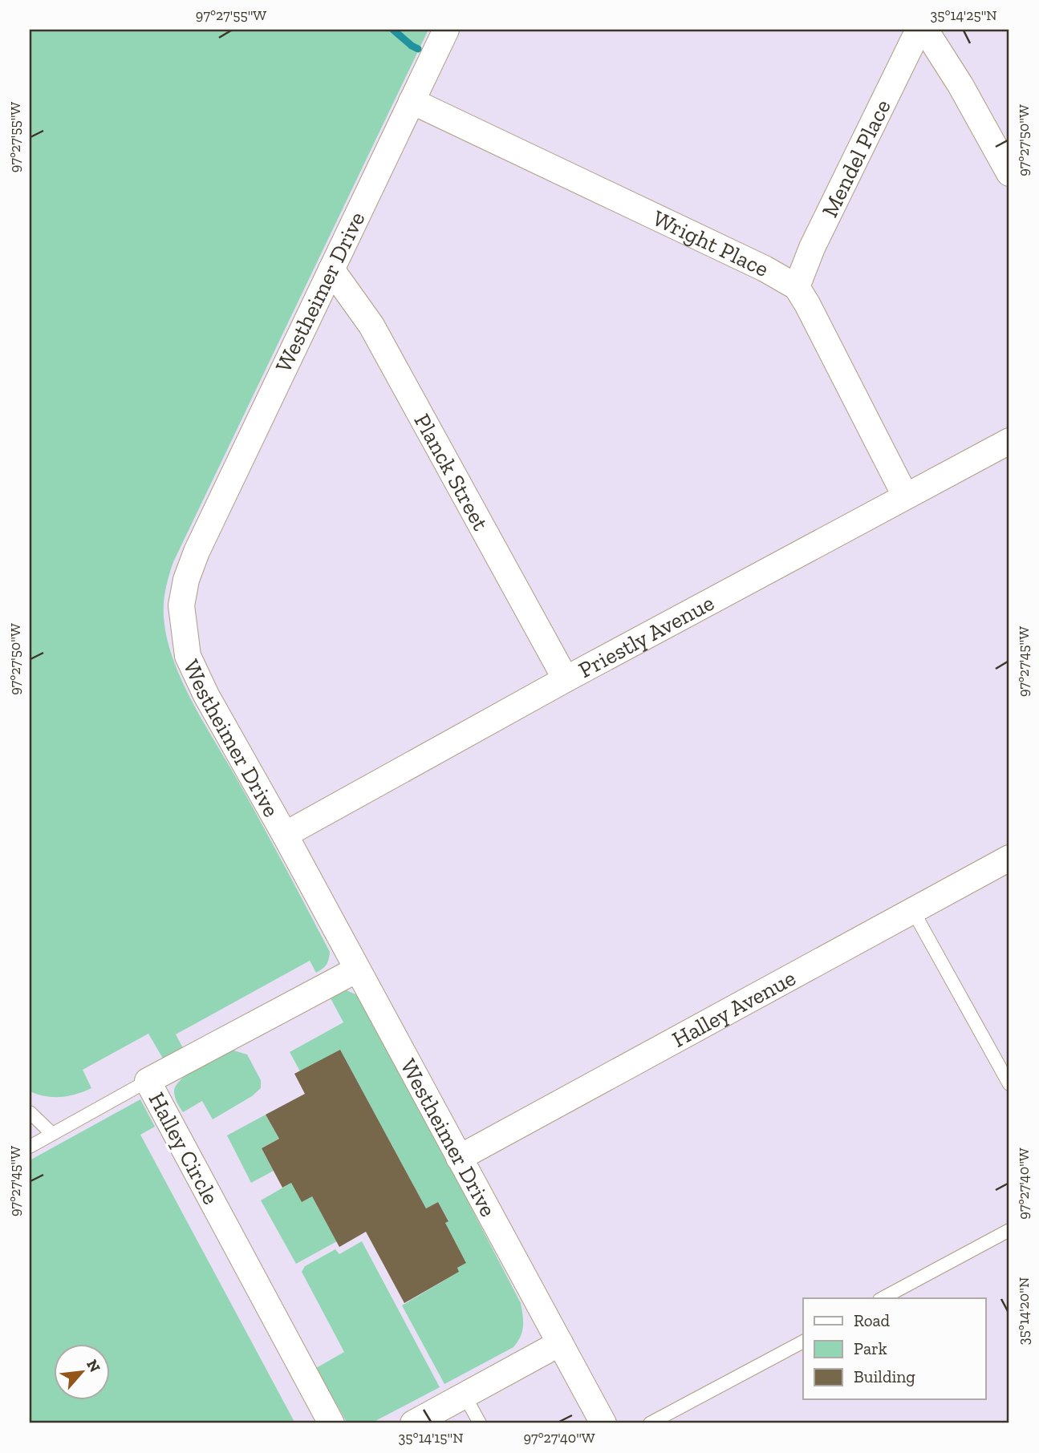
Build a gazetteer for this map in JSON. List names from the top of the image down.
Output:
{
  "streets": {
    "street": [
      "Mendel Place",
      "Wright Place",
      "Westheimer Drive",
      "Planck Street",
      "Priestly Avenue",
      "Halley Avenue",
      "Halley Circle"
    ]
  },
  "crossings": [
    ["Mendel Place", "Wright Place"],
    ["Wright Place", "Westheimer Drive"],
    ["Westheimer Drive", "Planck Street"],
    ["Westheimer Drive", "Priestly Avenue"],
    ["Westheimer Drive", "Halley Avenue"],
    ["Westheimer Drive", "Halley Circle"],
    ["Planck Street", "Priestly Avenue"]
  ],
  "legend": ["Road", "Park", "Building"],
  "north": "top right",
  "coordinates": [
    "97°27'55\"W",
    "35°14'25\"N",
    "97°27'50\"W",
    "97°27'45\"W",
    "97°27'40\"W",
    "35°14'20\"N",
    "35°14'15\"N"
  ]
}
